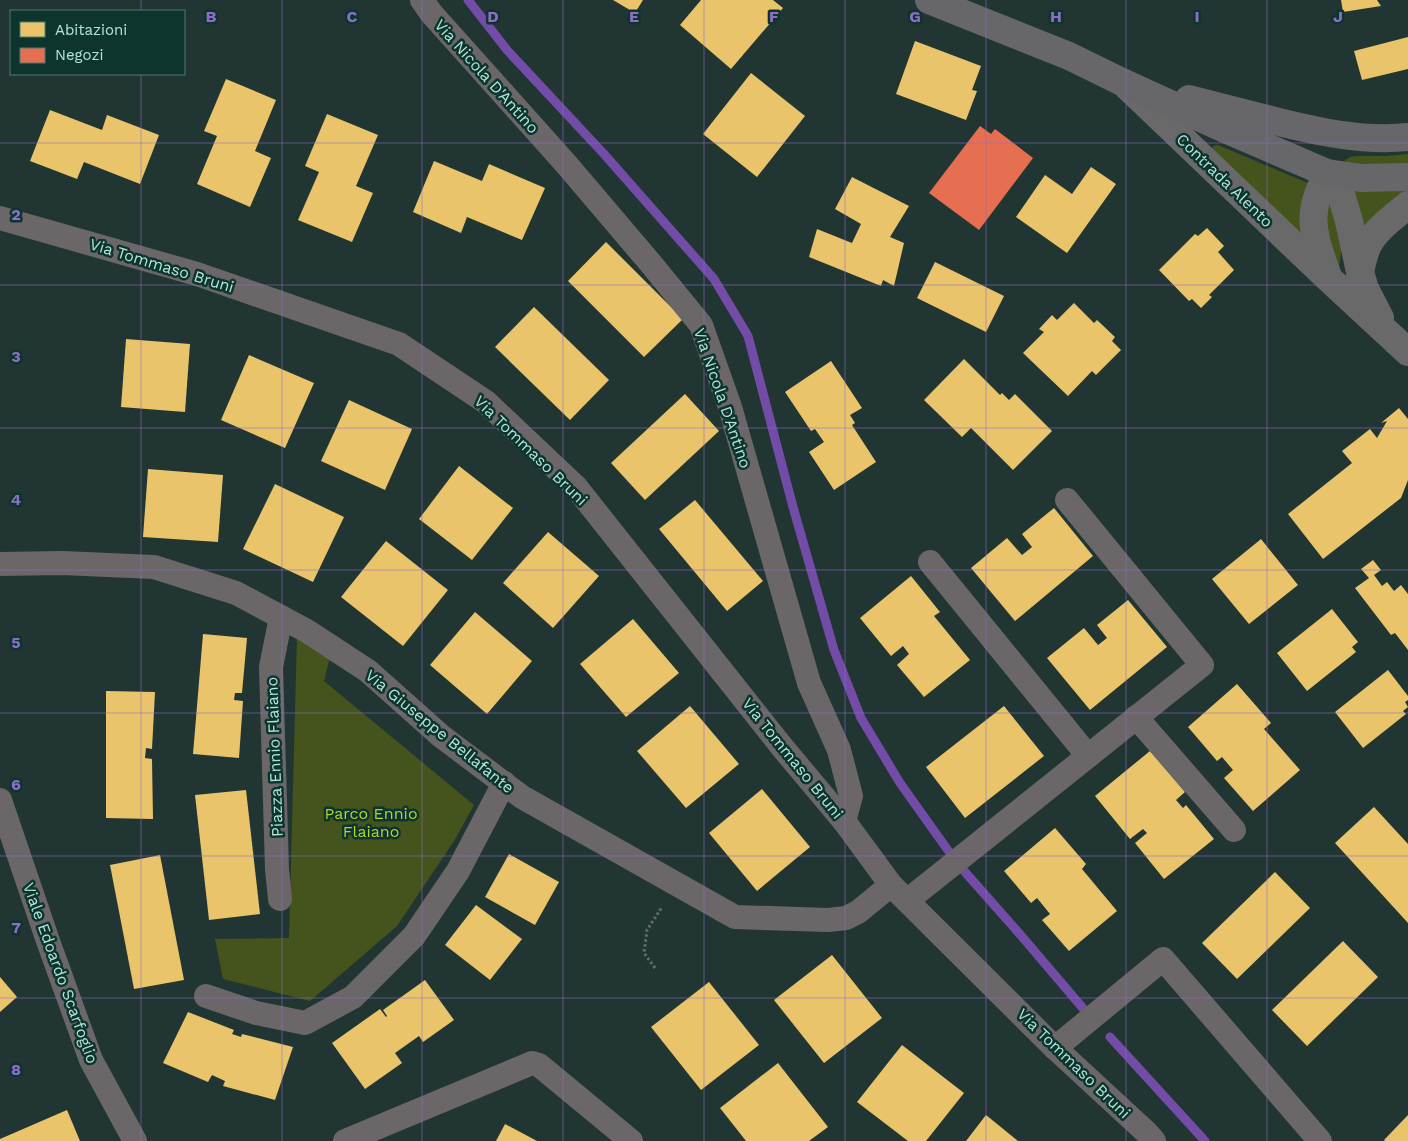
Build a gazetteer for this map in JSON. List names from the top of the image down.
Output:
{
  "streets": {
    "main road": ["Contrada Alento"],
    "street": [
      "Via Nicola D'Antino",
      "Via Tommaso Bruni",
      "Via Giuseppe Bellafante",
      "Piazza Ennio Flaiano",
      "Viale Edoardo Scarfoglio"
    ]
  },
  "crossings": [
    ["Via Nicola D'Antino", "Via Tommaso Bruni"],
    ["Via Tommaso Bruni", "Via Giuseppe Bellafante"],
    ["Via Giuseppe Bellafante", "Piazza Ennio Flaiano"]
  ],
  "parks": ["Parco Ennio Flaiano"],
  "legend": ["Abitazioni", "Negozi"],
  "grid": {
    "columns": [
      "B",
      "C",
      "D",
      "E",
      "F",
      "G",
      "H",
      "I",
      "J"
    ],
    "rows": [
      "2",
      "3",
      "4",
      "5",
      "6",
      "7",
      "8"
    ]
  }
}
